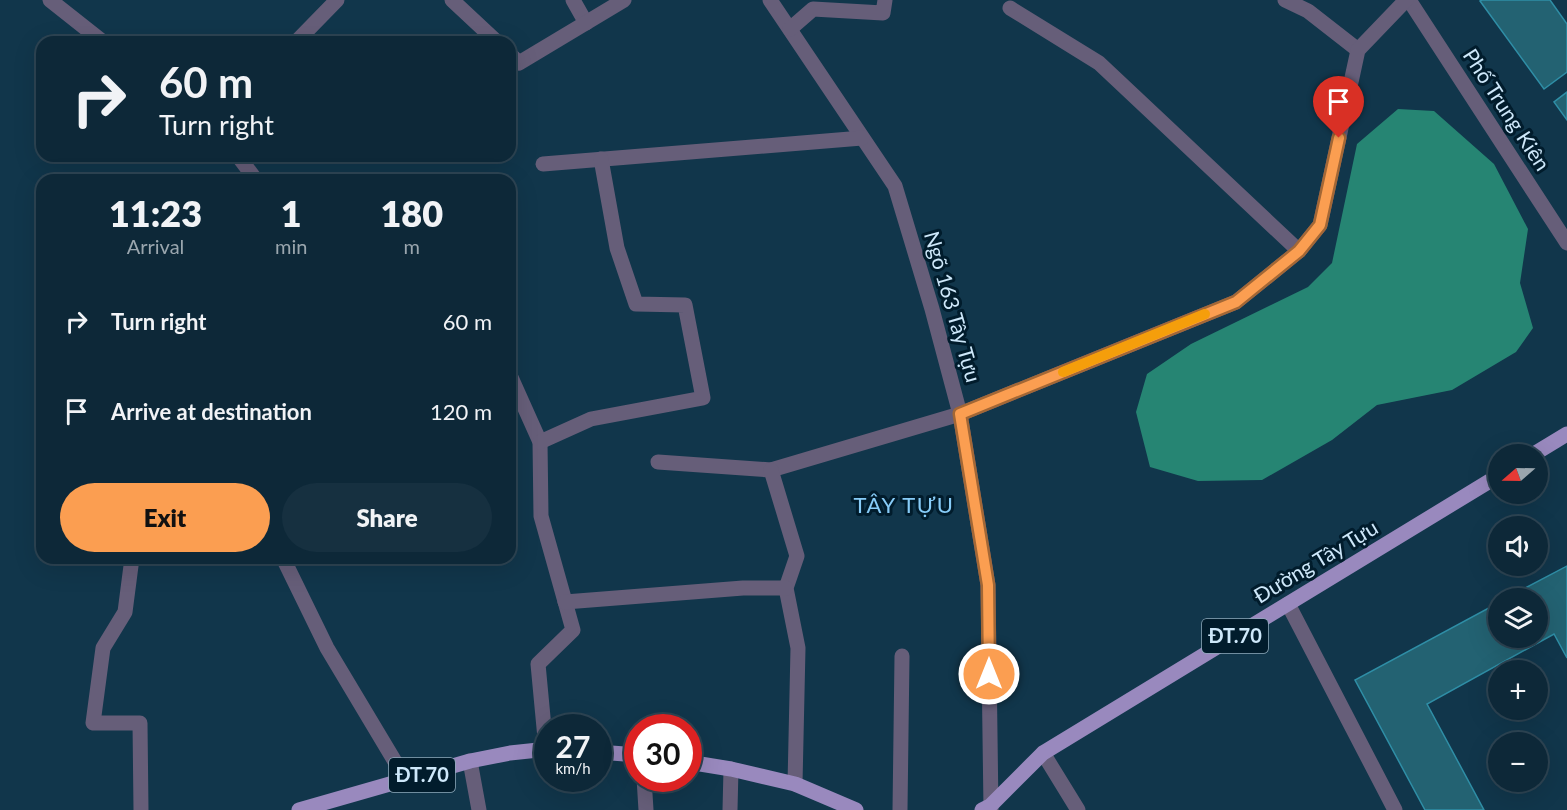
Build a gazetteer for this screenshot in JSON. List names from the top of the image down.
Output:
{
  "streets": {
    "main road": ["Đường Tây Tựu", "ĐT.70"],
    "street": ["Phố Trung Kiên", "Ngõ 163 Tây Tựu"]
  },
  "crossings": [
    ["Ngõ 163 Tây Tựu", "Đường Tây Tựu"]
  ],
  "districts": ["TÂY TỰU"],
  "north": "left",
  "page": {
    "turn": ["60 m", "Turn right"],
    "eta": [
      "11:23",
      "Arrival",
      "1",
      "min",
      "180",
      "m"
    ],
    "list": [
      {
        "name": "Turn right",
        "value": "60 m"
      },
      {
        "name": "Arrive at destination",
        "value": "120 m"
      }
    ],
    "map_buttons": ["+", "−"],
    "buttons": ["Exit", "Share"],
    "speed": "27 km/h",
    "limit": "30"
  }
}
